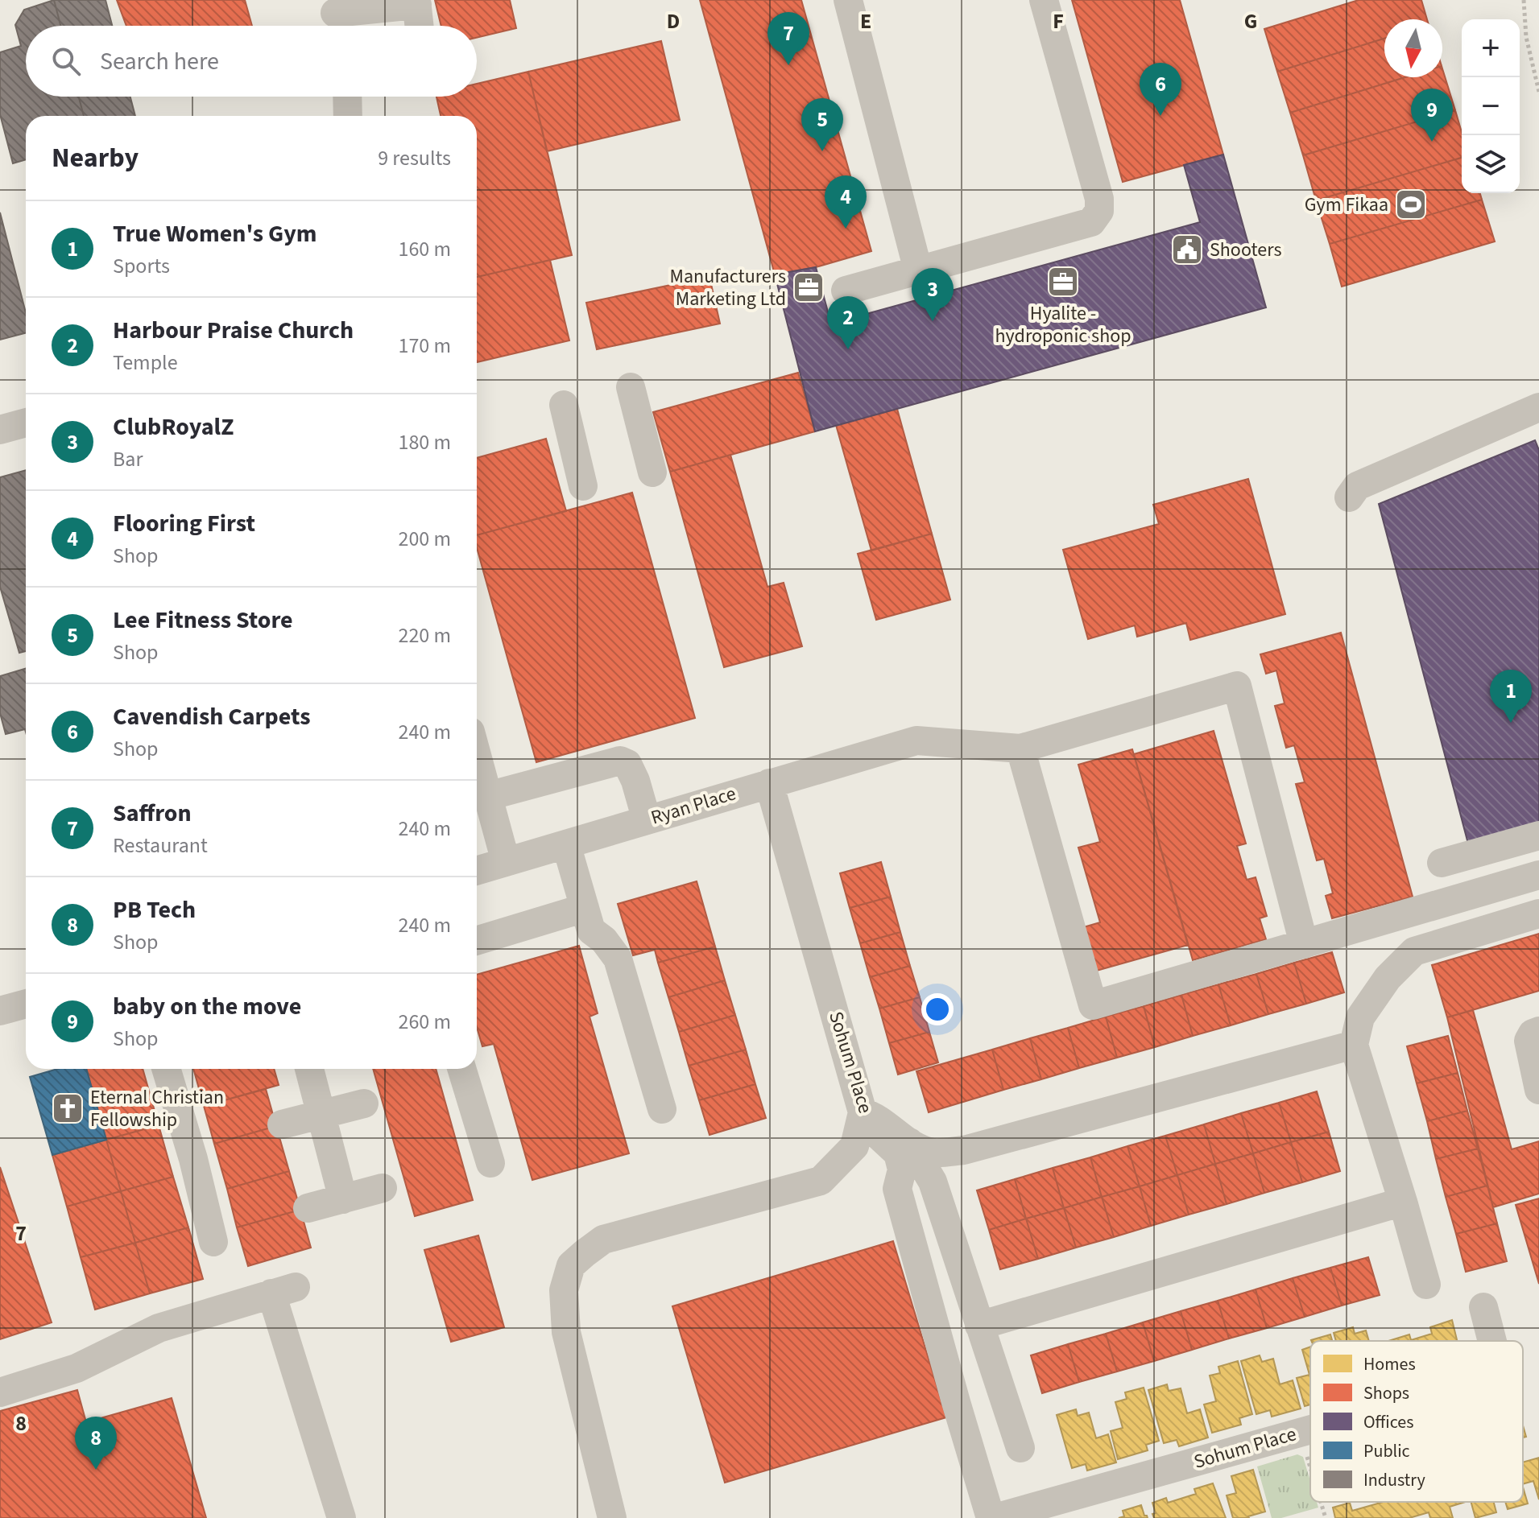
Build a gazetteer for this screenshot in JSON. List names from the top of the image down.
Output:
{
  "streets": {
    "street": ["Ryan Place", "Sohum Place"]
  },
  "crossings": [
    ["Ryan Place", "Sohum Place"]
  ],
  "places": {
    "sports": ["Gym Fikaa"],
    "public building": ["Shooters"],
    "office": ["Hyalite - hydroponic shop", "Manufacturers Marketing Ltd"],
    "church": ["Eternal Christian Fellowship"]
  },
  "legend": [
    "Homes",
    "Shops",
    "Offices",
    "Public",
    "Industry"
  ],
  "north": "bottom",
  "page": {
    "pins": [
      "7",
      "6",
      "9",
      "5",
      "4",
      "3",
      "2",
      "1",
      "8"
    ],
    "map_buttons": ["+", "−"],
    "search": "Search here",
    "heading": ["Nearby", "9 results"],
    "list": [
      {
        "mark": "1",
        "name": "True Women's Gym",
        "note": "Sports",
        "value": "160 m"
      },
      {
        "mark": "2",
        "name": "Harbour Praise Church",
        "note": "Temple",
        "value": "170 m"
      },
      {
        "mark": "3",
        "name": "ClubRoyalZ",
        "note": "Bar",
        "value": "180 m"
      },
      {
        "mark": "4",
        "name": "Flooring First",
        "note": "Shop",
        "value": "200 m"
      },
      {
        "mark": "5",
        "name": "Lee Fitness Store",
        "note": "Shop",
        "value": "220 m"
      },
      {
        "mark": "6",
        "name": "Cavendish Carpets",
        "note": "Shop",
        "value": "240 m"
      },
      {
        "mark": "7",
        "name": "Saffron",
        "note": "Restaurant",
        "value": "240 m"
      },
      {
        "mark": "8",
        "name": "PB Tech",
        "note": "Shop",
        "value": "240 m"
      },
      {
        "mark": "9",
        "name": "baby on the move",
        "note": "Shop",
        "value": "260 m"
      }
    ]
  },
  "grid": {
    "columns": [
      "D",
      "E",
      "F",
      "G"
    ],
    "rows": ["7", "8"]
  }
}
